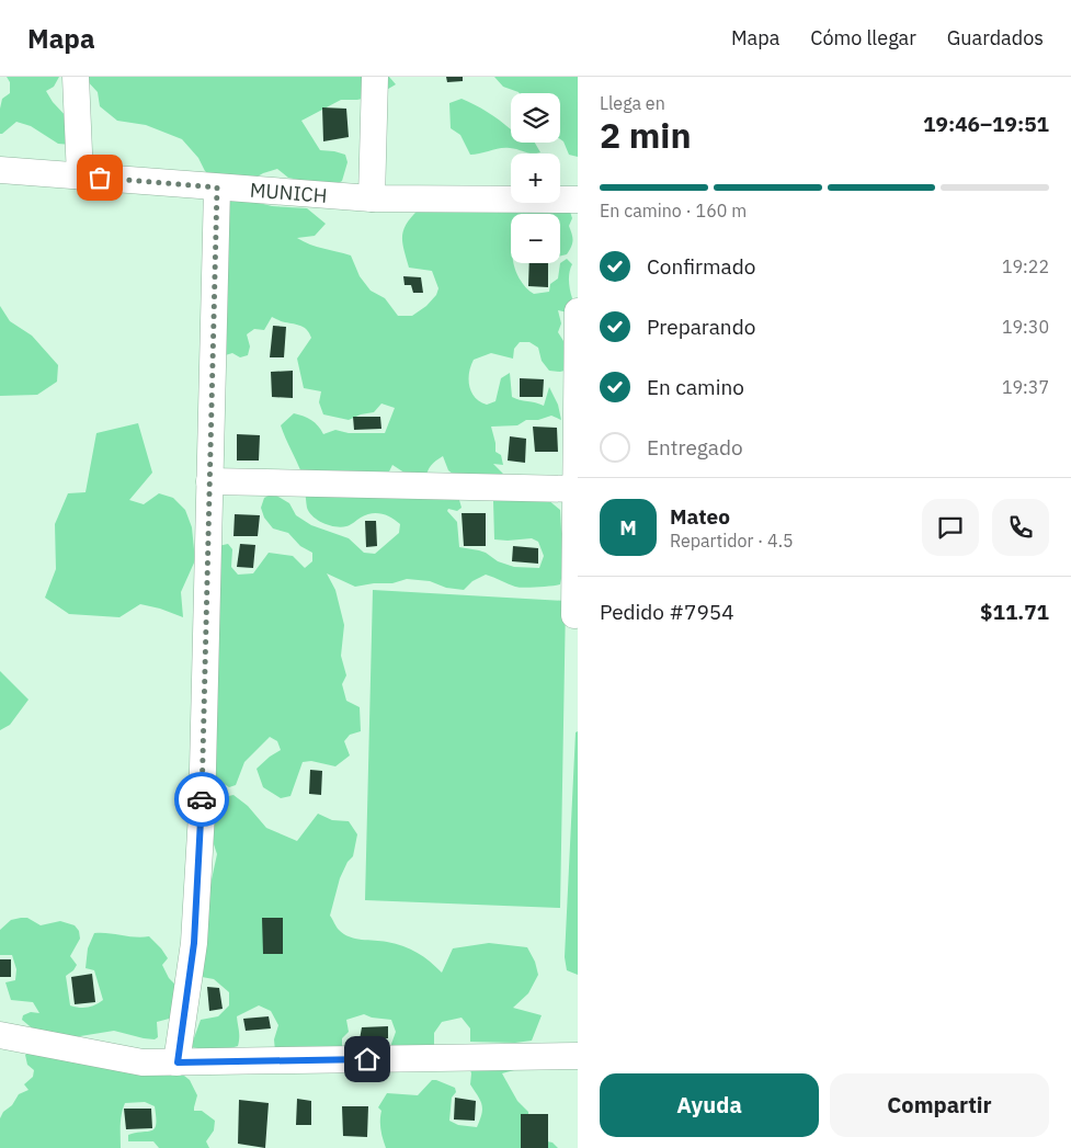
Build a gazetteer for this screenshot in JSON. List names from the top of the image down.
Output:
{
  "streets": {
    "street": ["MUNICH"]
  },
  "page": {
    "header": "Mapa",
    "nav": ["Mapa", "Cómo llegar", "Guardados"],
    "heading": ["2 min", "Llega en", "19:46–19:51"],
    "panel": [
      "Mateo",
      "Repartidor · 4.5",
      "Pedido #7954",
      "$11.71"
    ],
    "map_buttons": ["+", "−"],
    "bar": "En camino · 160 m",
    "list": [
      ["Confirmado", "19:22"],
      ["Preparando", "19:30"],
      ["En camino", "19:37"],
      "Entregado"
    ],
    "round": "M",
    "buttons": ["Ayuda", "Compartir"]
  }
}
